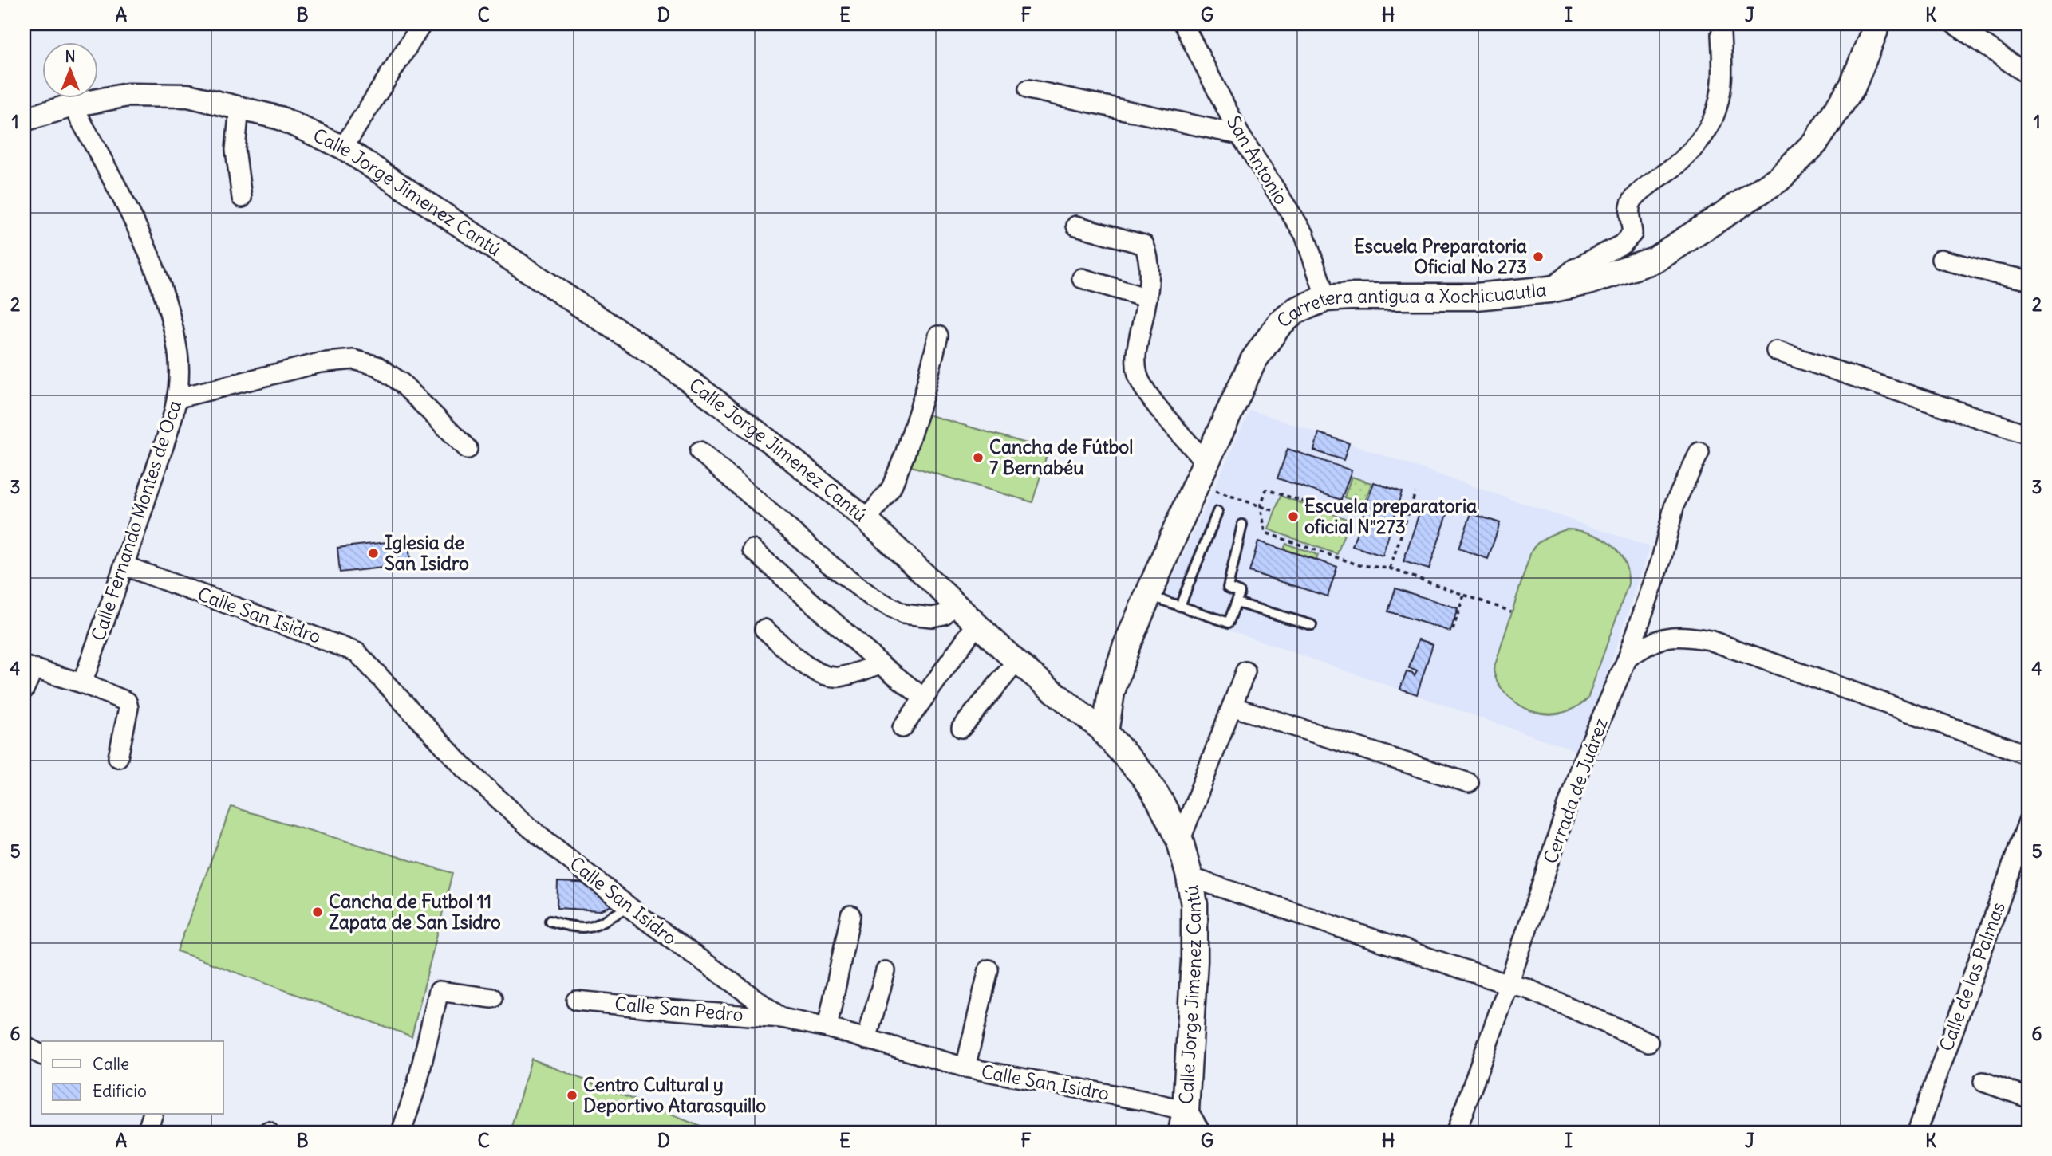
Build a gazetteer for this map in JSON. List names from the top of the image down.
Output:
{
  "streets": {
    "main road": ["Calle Jorge Jimenez Cantú", "Carretera antigua a Xochicuautla"],
    "street": [
      "San Antonio",
      "Calle Fernando Montes de Oca",
      "Calle San Isidro",
      "Cerrada de Juárez",
      "Calle de las Palmas",
      "Calle San Pedro"
    ]
  },
  "crossings": [
    ["San Antonio", "Carretera antigua a Xochicuautla"],
    ["Calle Jorge Jimenez Cantú", "Carretera antigua a Xochicuautla"],
    ["Calle Jorge Jimenez Cantú", "Calle Fernando Montes de Oca"],
    ["Calle Jorge Jimenez Cantú", "Calle San Isidro"],
    ["Calle Fernando Montes de Oca", "Calle San Isidro"],
    ["Calle San Isidro", "Calle San Pedro"]
  ],
  "places": [
    "Escuela Preparatoria Oficial No 273",
    "Cancha de Fútbol 7 Bernabéu",
    "Escuela preparatoria oficial N\"273",
    "Iglesia de San Isidro",
    "Cancha de Futbol 11 Zapata de San Isidro",
    "Centro Cultural y Deportivo Atarasquillo"
  ],
  "legend": ["Calle", "Edificio"],
  "north": "top",
  "grid": {
    "columns": [
      "A",
      "B",
      "C",
      "D",
      "E",
      "F",
      "G",
      "H",
      "I",
      "J",
      "K"
    ],
    "rows": [
      "1",
      "2",
      "3",
      "4",
      "5",
      "6"
    ]
  }
}
